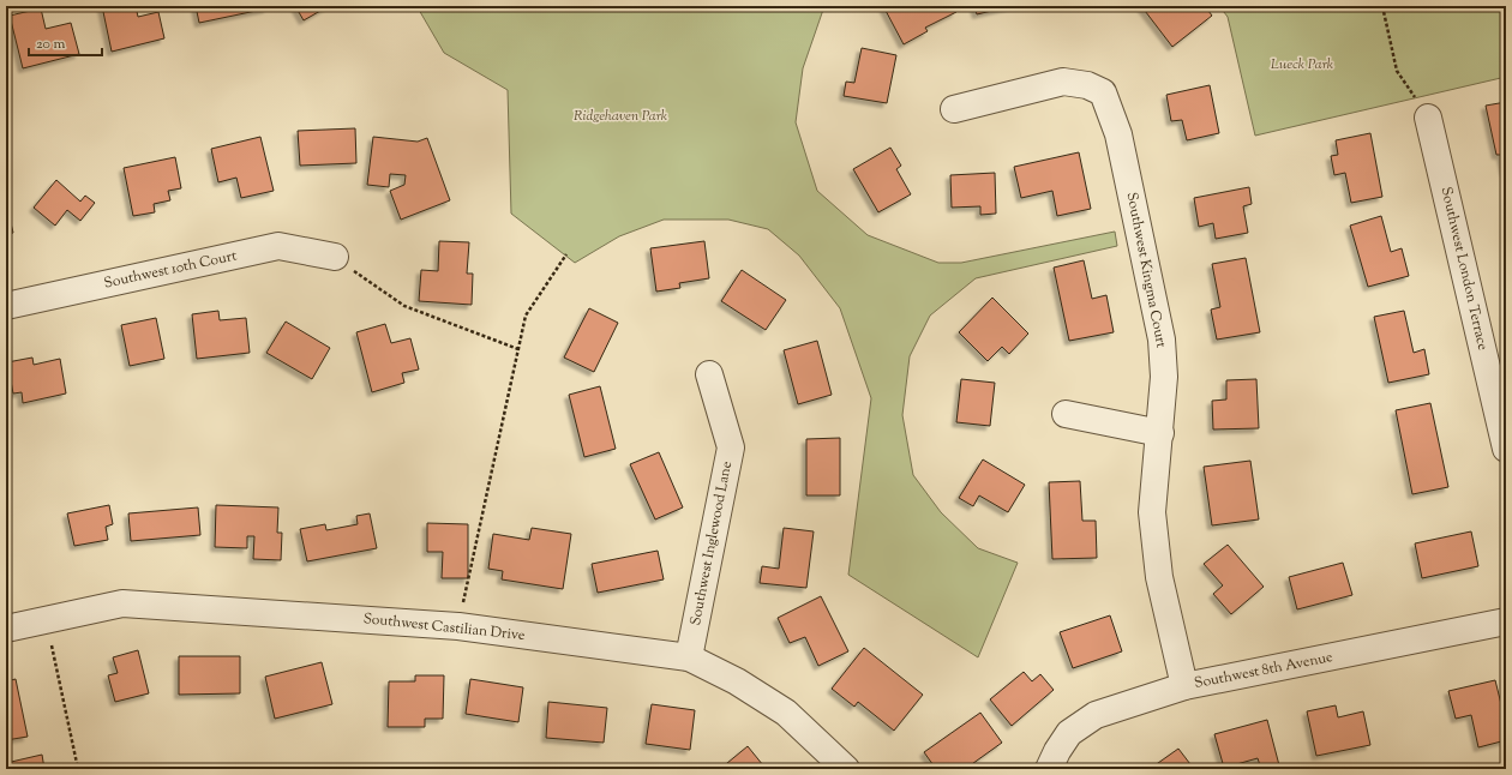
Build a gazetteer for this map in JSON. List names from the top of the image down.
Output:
{
  "streets": {
    "street": [
      "Southwest London Terrace",
      "Southwest 10th Court",
      "Southwest Kingma Court",
      "Southwest Inglewood Lane",
      "Southwest Castilian Drive",
      "Southwest 8th Avenue"
    ]
  },
  "crossings": [
    ["Southwest Kingma Court", "Southwest 8th Avenue"],
    ["Southwest Inglewood Lane", "Southwest Castilian Drive"]
  ],
  "parks": ["Lueck Park", "Ridgehaven Park"],
  "scale_bar": "20 m"
}
